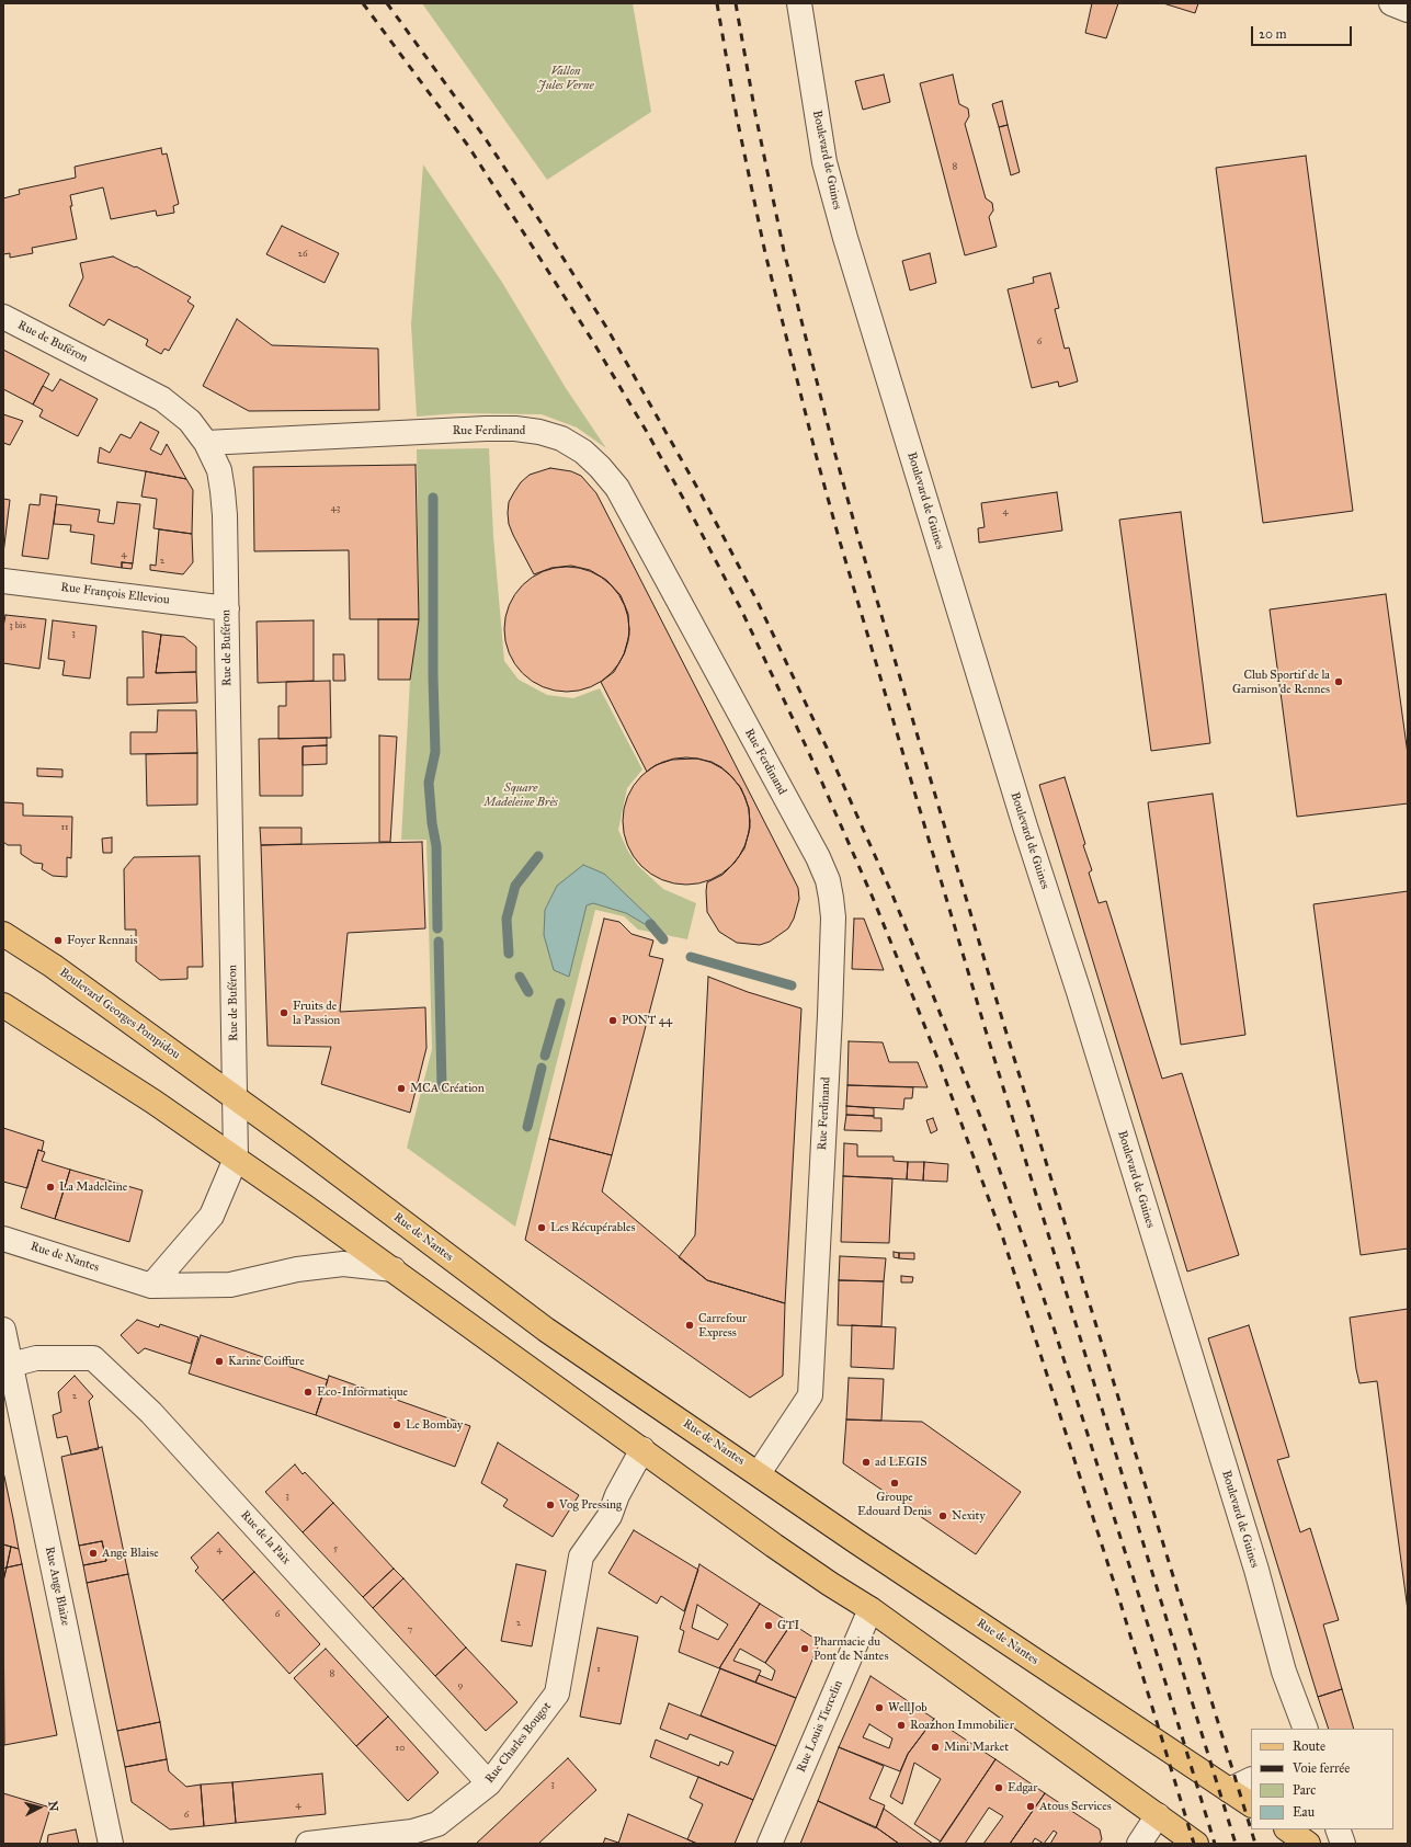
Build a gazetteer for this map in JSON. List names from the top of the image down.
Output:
{
  "streets": {
    "main road": ["Boulevard Georges Pompidou", "Rue de Nantes"],
    "street": [
      "Boulevard de Guines",
      "Rue de Buféron",
      "Rue Ferdinand",
      "Rue François Elleviou",
      "Rue de la Paix",
      "Rue Ange Blaize",
      "Rue Louis Tiercelin",
      "Rue Charles Bougot"
    ]
  },
  "crossings": [
    ["Rue de Buféron", "Rue Ferdinand"],
    ["Rue de Buféron", "Rue François Elleviou"],
    ["Rue de Buféron", "Boulevard Georges Pompidou"],
    ["Rue de Buféron", "Rue de Nantes"],
    ["Rue Ferdinand", "Rue de Nantes"],
    ["Boulevard Georges Pompidou", "Rue de Nantes"],
    ["Rue de Nantes", "Rue Louis Tiercelin"],
    ["Rue de Nantes", "Rue Charles Bougot"],
    ["Rue de la Paix", "Rue Ange Blaize"],
    ["Rue de la Paix", "Rue Charles Bougot"]
  ],
  "parks": ["Vallon Jules Verne", "Square Madeleine Brès"],
  "places": [
    "Club Sportif de la Garnison de Rennes",
    "Foyer Rennais",
    "Fruits de la Passion",
    "PONT 44",
    "MCA Création",
    "La Madeleine",
    "Les Récupérables",
    "Carrefour Express",
    "Karine Coiffure",
    "Eco-Informatique",
    "Le Bombay",
    "ad LEGIS",
    "Groupe Edouard Denis",
    "Vog Pressing",
    "Nexity",
    "Ange Blaise",
    "GTI",
    "Pharmacie du Pont de Nantes",
    "WellJob",
    "Roazhon Immobilier",
    "Mini Market",
    "Edgar",
    "Atous Services"
  ],
  "house_numbers": [
    "8",
    "26",
    "6",
    "43",
    "4",
    "4",
    "2",
    "3 bis",
    "3",
    "11",
    "2",
    "3",
    "5",
    "4",
    "6",
    "2",
    "7",
    "1",
    "8",
    "9",
    "10",
    "3",
    "4",
    "6"
  ],
  "legend": [
    "Route",
    "Voie ferrée",
    "Parc",
    "Eau"
  ],
  "scale_bar": "20 m",
  "north": "right"
}
